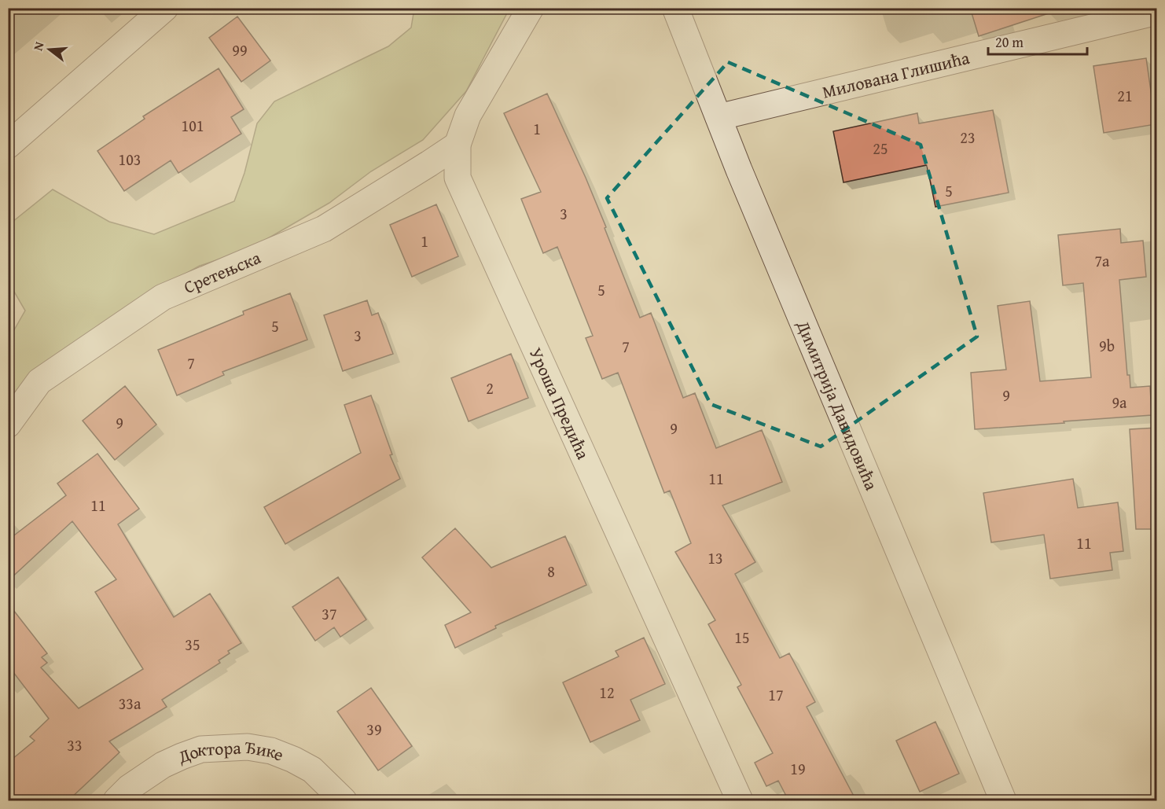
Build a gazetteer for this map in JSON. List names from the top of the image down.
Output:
{
  "streets": {
    "street": [
      "Милована Глишића",
      "Сретењска",
      "Уроша Предића",
      "Димитрија Давидовића",
      "Доктора Ђике"
    ]
  },
  "crossings": [
    ["Милована Глишића", "Димитрија Давидовића"],
    ["Сретењска", "Уроша Предића"]
  ],
  "house_numbers": [
    "99",
    "21",
    "101",
    "1",
    "23",
    "25",
    "103",
    "5",
    "3",
    "1",
    "7a",
    "5",
    "5",
    "3",
    "9b",
    "7",
    "7",
    "2",
    "9",
    "9a",
    "9",
    "9",
    "11",
    "11",
    "11",
    "13",
    "8",
    "37",
    "15",
    "35",
    "12",
    "17",
    "33a",
    "39",
    "33",
    "19"
  ],
  "scale_bar": "20 m",
  "north": "left"
}
